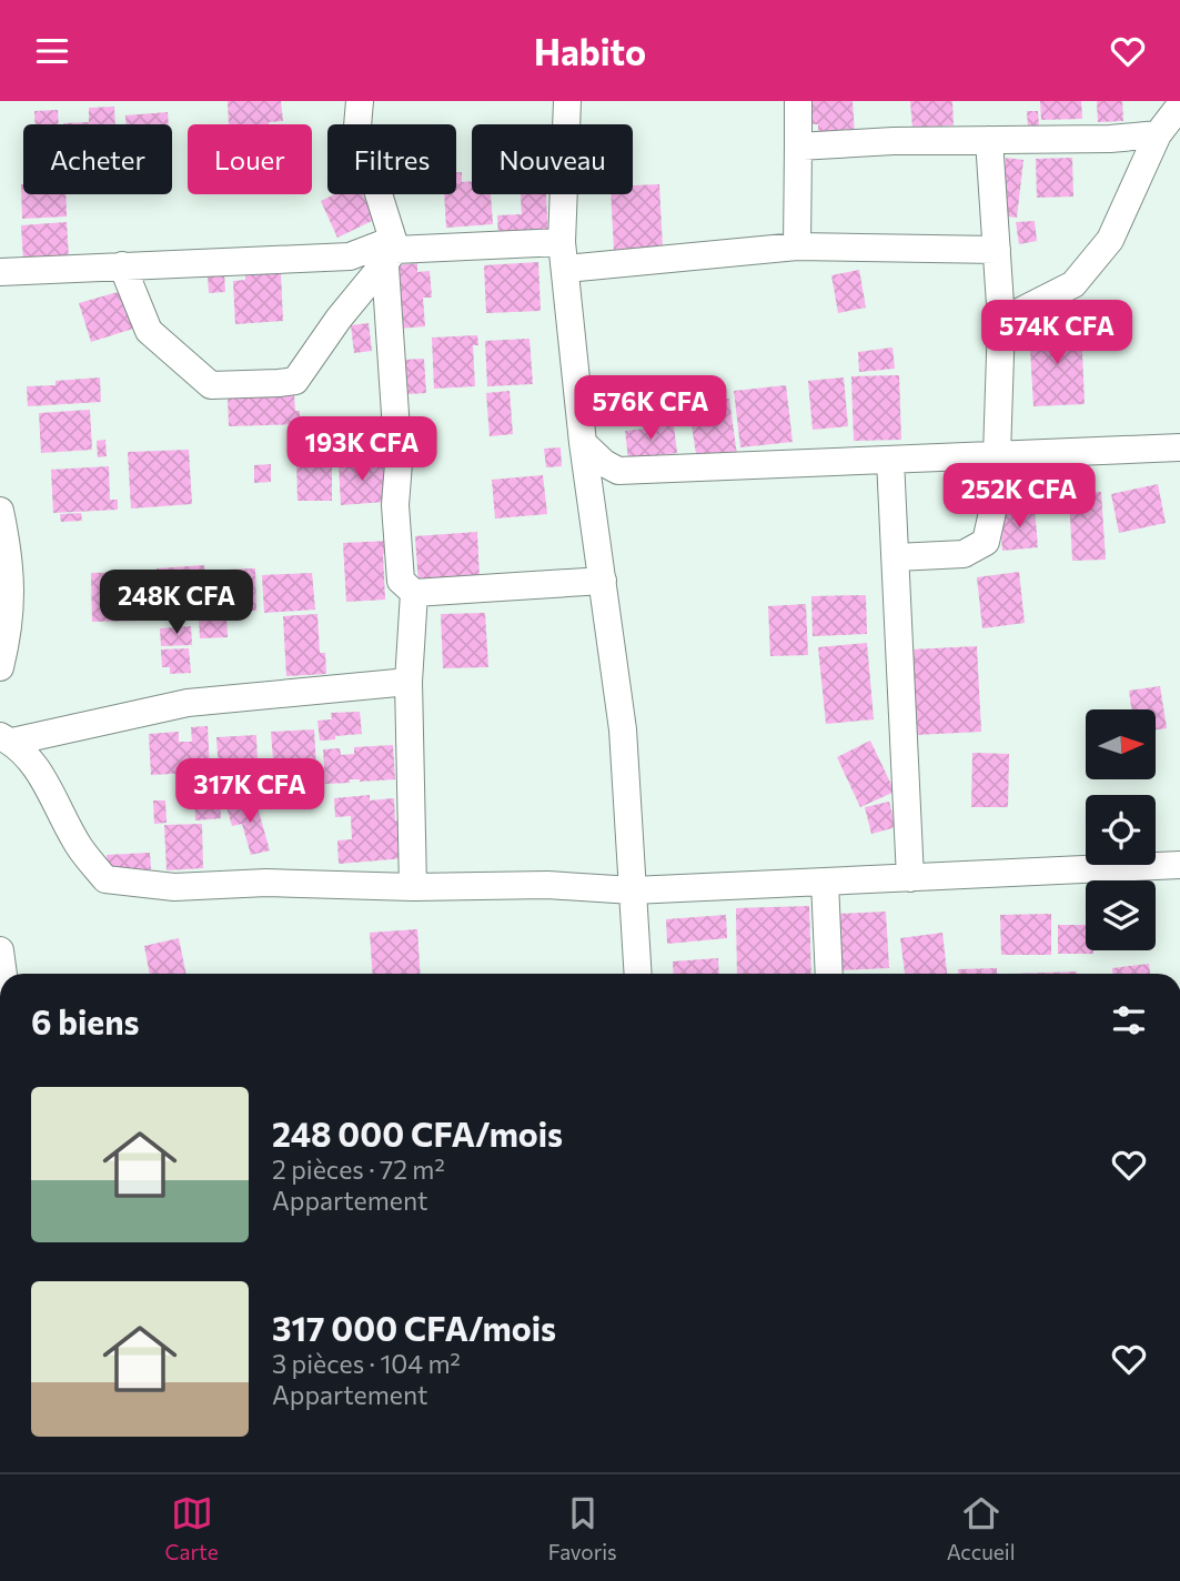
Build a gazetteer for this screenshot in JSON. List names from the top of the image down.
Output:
{
  "north": "right",
  "page": {
    "header": "Habito",
    "chip": [
      "Acheter",
      "Louer",
      "Filtres",
      "Nouveau"
    ],
    "price": [
      "574K CFA",
      "576K CFA",
      "193K CFA",
      "252K CFA",
      "248K CFA",
      "317K CFA"
    ],
    "heading": "6 biens",
    "list": [
      {
        "name": "248 000 CFA/mois",
        "note": "2 pièces · 72 m² · Appartement"
      },
      {
        "name": "317 000 CFA/mois",
        "note": "3 pièces · 104 m² · Appartement"
      }
    ],
    "tabs": ["Carte", "Favoris", "Accueil"]
  }
}
